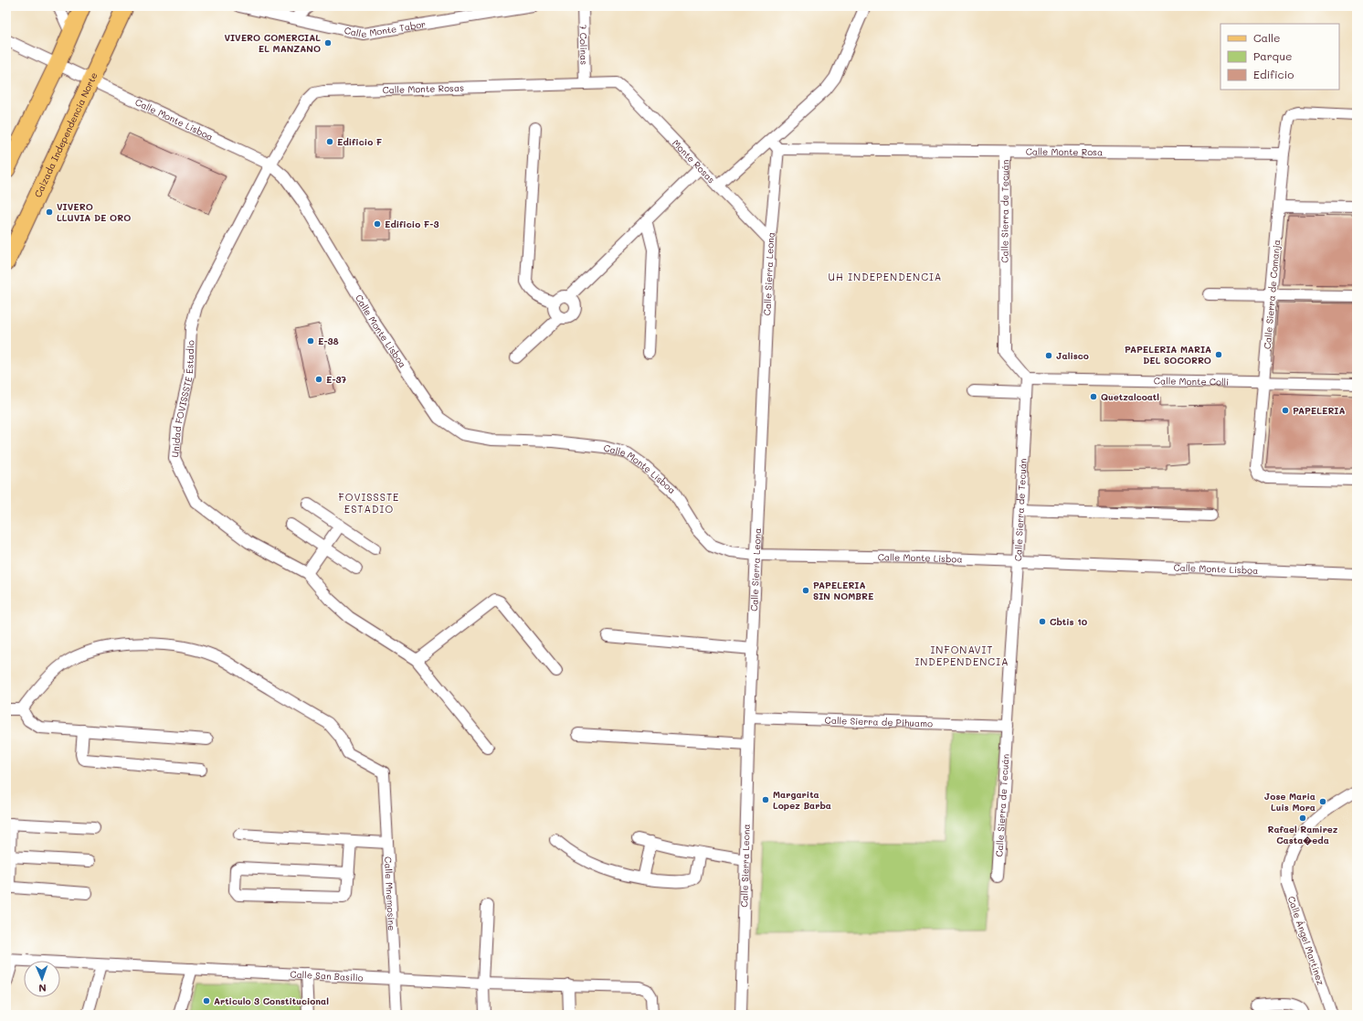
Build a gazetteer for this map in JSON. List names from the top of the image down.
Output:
{
  "streets": {
    "main road": ["Calzada Independencia Norte"],
    "street": [
      "Calle Monte Tabor",
      "7 Colinas",
      "Calle Monte Rosas",
      "Calle Monte Lisboa",
      "Calle Monte Rosa",
      "Monte Rosas",
      "Calle Sierra de Tecuán",
      "Calle Sierra Leona",
      "Calle Sierra de Comanja",
      "Calle Monte Colli",
      "Unidad FOVISSSTE Estadio",
      "Calle Sierra de Pihuamo",
      "Calle Mnemosine",
      "Calle Ángel Martínez",
      "Calle San Basilio"
    ]
  },
  "crossings": [
    ["7 Colinas", "Calle Monte Rosas"],
    ["Calle Monte Rosas", "Calle Monte Lisboa"],
    ["Calle Monte Rosas", "Monte Rosas"],
    ["Calle Monte Rosas", "Unidad FOVISSSTE Estadio"],
    ["Calle Monte Lisboa", "Calzada Independencia Norte"],
    ["Calle Monte Lisboa", "Calle Sierra de Tecuán"],
    ["Calle Monte Lisboa", "Calle Sierra Leona"],
    ["Calle Monte Lisboa", "Unidad FOVISSSTE Estadio"],
    ["Calle Monte Rosa", "Calle Sierra de Tecuán"],
    ["Calle Monte Rosa", "Calle Sierra Leona"],
    ["Calle Monte Rosa", "Calle Sierra de Comanja"],
    ["Monte Rosas", "Calle Sierra Leona"],
    ["Calle Sierra de Tecuán", "Calle Monte Colli"],
    ["Calle Sierra de Tecuán", "Calle Sierra de Pihuamo"],
    ["Calle Sierra Leona", "Calle Sierra de Pihuamo"],
    ["Calle Sierra de Comanja", "Calle Monte Colli"],
    ["Calle Mnemosine", "Calle San Basilio"]
  ],
  "districts": ["UH INDEPENDENCIA", "FOVISSSTE ESTADIO", "INFONAVIT INDEPENDENCIA"],
  "places": [
    "VIVERO COMERCIAL EL MANZANO",
    "Edificio F",
    "VIVERO LLUVIA DE ORO",
    "Edificio F-3",
    "E-38",
    "PAPELERIA MARIA DEL SOCORRO",
    "Jalisco",
    "E-37",
    "Quetzalcoatl",
    "PAPELERIA",
    "PAPELERIA SIN NOMBRE",
    "Cbtis 10",
    "Margarita Lopez Barba",
    "Jose Maria Luis Mora",
    "Rafael Ramirez Casta�eda",
    "Articulo 3 Constitucional"
  ],
  "legend": ["Calle", "Parque", "Edificio"],
  "north": "bottom"
}
